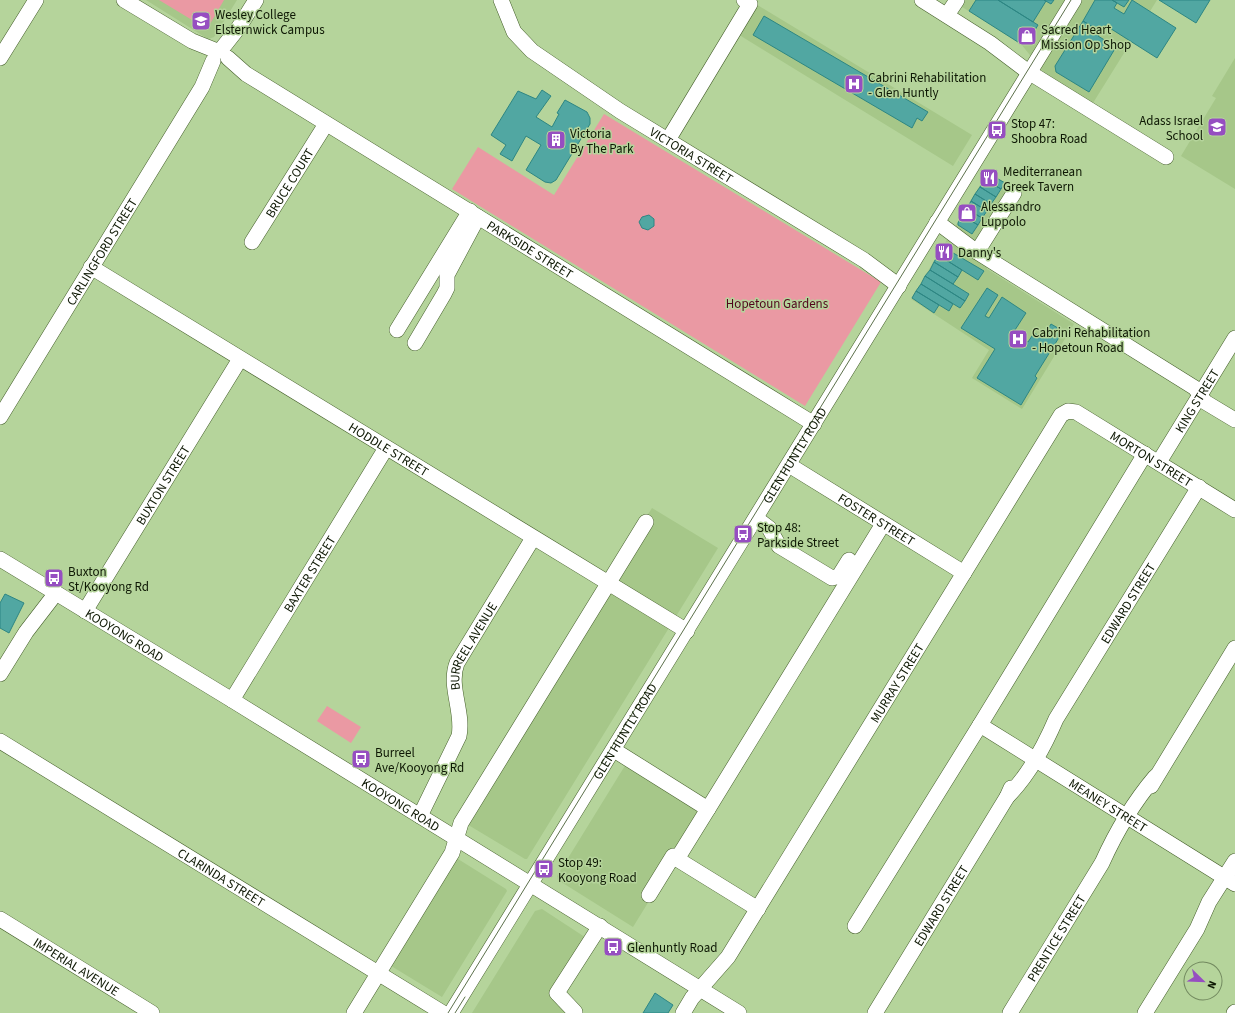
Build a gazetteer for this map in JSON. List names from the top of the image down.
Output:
{
  "streets": {
    "street": [
      "VICTORIA STREET",
      "BRUCE COURT",
      "PARKSIDE STREET",
      "CARLINGFORD STREET",
      "KING STREET",
      "HODDLE STREET",
      "GLEN HUNTLY ROAD",
      "MORTON STREET",
      "BUXTON STREET",
      "FOSTER STREET",
      "BAXTER STREET",
      "EDWARD STREET",
      "KOOYONG ROAD",
      "BURREEL AVENUE",
      "MURRAY STREET",
      "MEANEY STREET",
      "CLARINDA STREET",
      "PRENTICE STREET",
      "IMPERIAL AVENUE"
    ]
  },
  "crossings": [
    ["VICTORIA STREET", "GLEN HUNTLY ROAD"],
    ["BRUCE COURT", "PARKSIDE STREET"],
    ["PARKSIDE STREET", "CARLINGFORD STREET"],
    ["PARKSIDE STREET", "GLEN HUNTLY ROAD"],
    ["CARLINGFORD STREET", "HODDLE STREET"],
    ["KING STREET", "MORTON STREET"],
    ["HODDLE STREET", "GLEN HUNTLY ROAD"],
    ["HODDLE STREET", "BUXTON STREET"],
    ["HODDLE STREET", "BAXTER STREET"],
    ["HODDLE STREET", "BURREEL AVENUE"],
    ["GLEN HUNTLY ROAD", "FOSTER STREET"],
    ["GLEN HUNTLY ROAD", "KOOYONG ROAD"],
    ["MORTON STREET", "EDWARD STREET"],
    ["MORTON STREET", "MURRAY STREET"],
    ["BUXTON STREET", "KOOYONG ROAD"],
    ["FOSTER STREET", "MURRAY STREET"],
    ["BAXTER STREET", "KOOYONG ROAD"],
    ["EDWARD STREET", "MEANEY STREET"],
    ["KOOYONG ROAD", "BURREEL AVENUE"],
    ["KOOYONG ROAD", "MURRAY STREET"],
    ["MEANEY STREET", "PRENTICE STREET"]
  ],
  "parks": ["Hopetoun Gardens"],
  "places": {
    "school or university": ["Wesley College Elsternwick Campus", "Adass Israel School"],
    "shop": ["Sacred Heart Mission Op Shop", "Alessandro Luppolo"],
    "hospital": ["Cabrini Rehabilitation - Glen Huntly", "Cabrini Rehabilitation - Hopetoun Road"],
    "bus stop": [
      "Stop 47: Shoobra Road",
      "Stop 48: Parkside Street",
      "Buxton St/Kooyong Rd",
      "Burreel Ave/Kooyong Rd",
      "Stop 49: Kooyong Road",
      "Glenhuntly Road"
    ],
    "building": ["Victoria By The Park"],
    "restaurant": ["Mediterranean Greek Tavern", "Danny's"]
  },
  "north": "bottom right"
}
